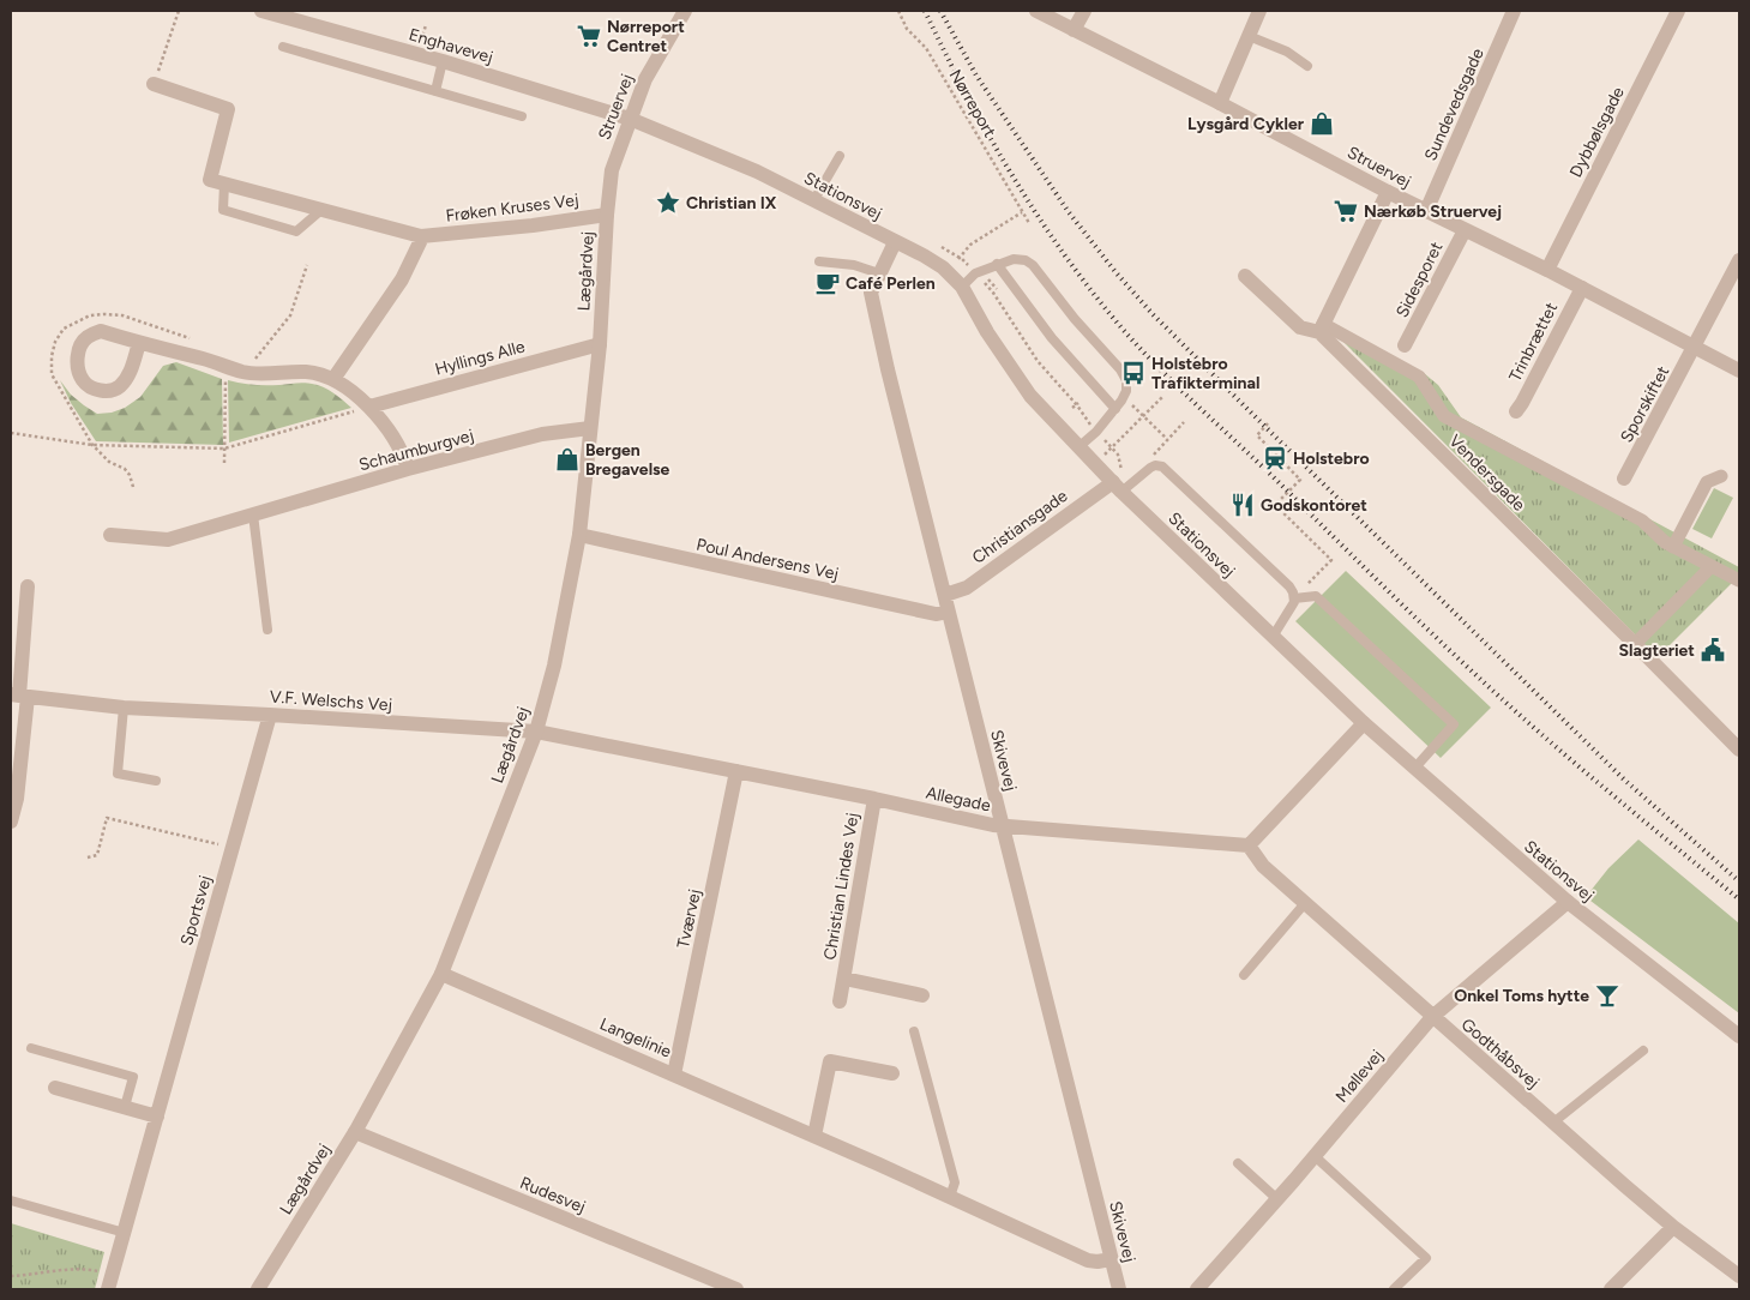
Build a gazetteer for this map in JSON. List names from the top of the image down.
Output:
{
  "streets": {
    "street": [
      "Enghavevej",
      "Sundevedsgade",
      "Struervej",
      "Dybbølsgade",
      "Stationsvej",
      "Frøken Kruses Vej",
      "Lægårdvej",
      "Sidesporet",
      "Trinbrættet",
      "Hyllings Alle",
      "Sporskiftet",
      "Schaumburgvej",
      "Vendersgade",
      "Christiansgade",
      "Poul Andersens Vej",
      "V.F. Welschs Vej",
      "Skivevej",
      "Allegade",
      "Christian Lindes Vej",
      "Sportsvej",
      "Tværvej",
      "Langelinie",
      "Godthåbsvej",
      "Møllevej",
      "Rudesvej"
    ],
    "path": ["Nørreport"]
  },
  "crossings": [
    ["Enghavevej", "Struervej"],
    ["Enghavevej", "Stationsvej"],
    ["Sundevedsgade", "Struervej"],
    ["Struervej", "Dybbølsgade"],
    ["Struervej", "Stationsvej"],
    ["Struervej", "Lægårdvej"],
    ["Struervej", "Sidesporet"],
    ["Struervej", "Trinbrættet"],
    ["Struervej", "Sporskiftet"],
    ["Stationsvej", "Christiansgade"],
    ["Stationsvej", "Skivevej"],
    ["Stationsvej", "Møllevej"],
    ["Frøken Kruses Vej", "Lægårdvej"],
    ["Lægårdvej", "Hyllings Alle"],
    ["Lægårdvej", "Schaumburgvej"],
    ["Lægårdvej", "Poul Andersens Vej"],
    ["Lægårdvej", "V.F. Welschs Vej"],
    ["Lægårdvej", "Allegade"],
    ["Lægårdvej", "Langelinie"],
    ["Lægårdvej", "Rudesvej"],
    ["Christiansgade", "Skivevej"],
    ["Poul Andersens Vej", "Skivevej"],
    ["V.F. Welschs Vej", "Allegade"],
    ["V.F. Welschs Vej", "Sportsvej"],
    ["Skivevej", "Allegade"],
    ["Skivevej", "Langelinie"],
    ["Allegade", "Christian Lindes Vej"],
    ["Allegade", "Tværvej"],
    ["Allegade", "Godthåbsvej"],
    ["Tværvej", "Langelinie"],
    ["Godthåbsvej", "Møllevej"]
  ],
  "places": {
    "supermarket": ["Nørreport Centret", "Nærkøb Struervej"],
    "shop": ["Lysgård Cykler", "Bergen Bregavelse"],
    "place": ["Christian IX"],
    "cafe": ["Café Perlen"],
    "bus stop": ["Holstebro Trafikterminal"],
    "station": ["Holstebro"],
    "restaurant": ["Godskontoret"],
    "public building": ["Slagteriet"],
    "bar": ["Onkel Toms hytte"]
  }
}
